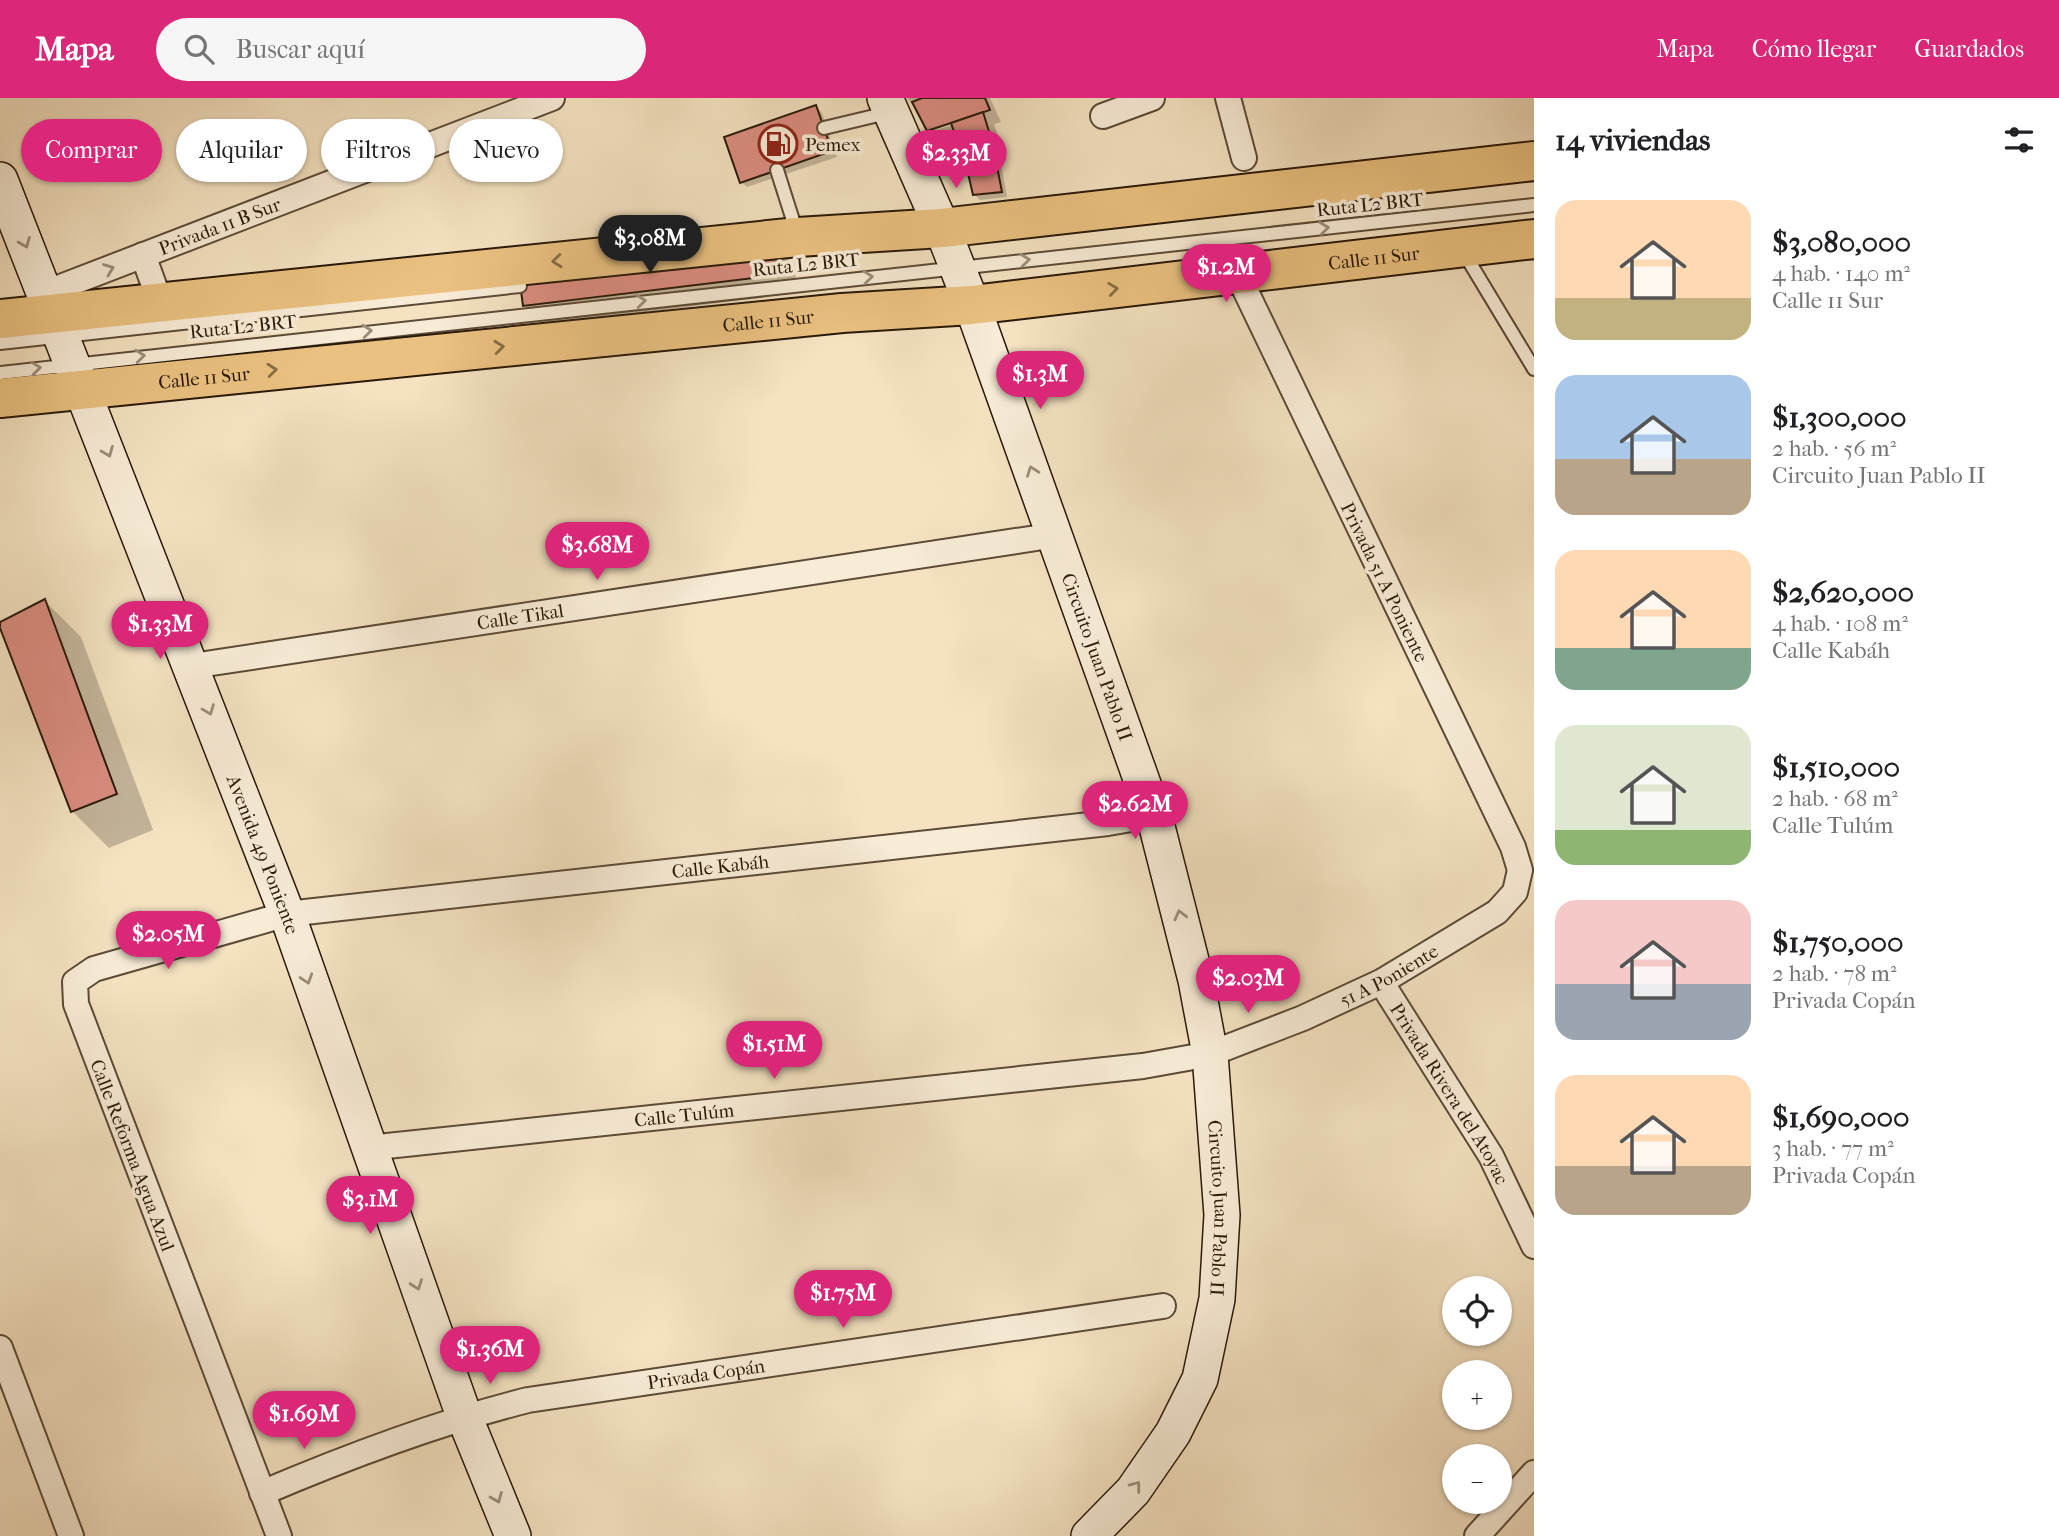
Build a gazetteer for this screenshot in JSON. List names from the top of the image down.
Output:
{
  "streets": {
    "main road": ["Calle 11 Sur", "Circuito Juan Pablo II", "Avenida 49 Poniente"],
    "street": [
      "Privada 11 B Sur",
      "Privada 51 A Poniente",
      "Calle Tikal",
      "Calle Kabáh",
      "51 A Poniente",
      "Privada Rivera del Atoyac",
      "Calle Tulúm",
      "Calle Reforma Agua Azul",
      "Privada Copán"
    ],
    "lane": ["Ruta L2 BRT"]
  },
  "crossings": [
    ["Ruta L2 BRT", "Privada 11 B Sur"],
    ["Ruta L2 BRT", "Calle 11 Sur"],
    ["Ruta L2 BRT", "Circuito Juan Pablo II"],
    ["Ruta L2 BRT", "Avenida 49 Poniente"],
    ["Privada 11 B Sur", "Calle 11 Sur"],
    ["Privada 11 B Sur", "Avenida 49 Poniente"],
    ["Calle 11 Sur", "Privada 51 A Poniente"],
    ["Calle 11 Sur", "Circuito Juan Pablo II"],
    ["Calle 11 Sur", "Avenida 49 Poniente"],
    ["Privada 51 A Poniente", "51 A Poniente"],
    ["Calle Tikal", "Circuito Juan Pablo II"],
    ["Calle Tikal", "Avenida 49 Poniente"],
    ["Circuito Juan Pablo II", "Calle Kabáh"],
    ["Circuito Juan Pablo II", "51 A Poniente"],
    ["Circuito Juan Pablo II", "Calle Tulúm"],
    ["Avenida 49 Poniente", "Calle Kabáh"],
    ["Avenida 49 Poniente", "Calle Tulúm"],
    ["Avenida 49 Poniente", "Calle Reforma Agua Azul"],
    ["Avenida 49 Poniente", "Privada Copán"],
    ["Calle Kabáh", "Calle Reforma Agua Azul"],
    ["51 A Poniente", "Privada Rivera del Atoyac"],
    ["51 A Poniente", "Calle Tulúm"],
    ["Calle Reforma Agua Azul", "Privada Copán"]
  ],
  "one_way": ["Circuito Juan Pablo II", "Avenida 49 Poniente"],
  "places": {
    "fuel station": ["Pemex"]
  },
  "page": {
    "header": "Mapa",
    "search": "Buscar aquí",
    "nav": ["Mapa", "Cómo llegar", "Guardados"],
    "heading": "14 viviendas",
    "chip": [
      "Comprar",
      "Alquilar",
      "Filtros",
      "Nuevo"
    ],
    "price": [
      "$2.33M",
      "$3.08M",
      "$1.2M",
      "$1.3M",
      "$3.68M",
      "$1.33M",
      "$2.62M",
      "$2.05M",
      "$2.03M",
      "$1.51M",
      "$3.1M",
      "$1.75M",
      "$1.36M",
      "$1.69M"
    ],
    "list": [
      {
        "name": "$3,080,000",
        "note": "4 hab. · 140 m² · Calle 11 Sur"
      },
      {
        "name": "$1,300,000",
        "note": "2 hab. · 56 m² · Circuito Juan Pablo II"
      },
      {
        "name": "$2,620,000",
        "note": "4 hab. · 108 m² · Calle Kabáh"
      },
      {
        "name": "$1,510,000",
        "note": "2 hab. · 68 m² · Calle Tulúm"
      },
      {
        "name": "$1,750,000",
        "note": "2 hab. · 78 m² · Privada Copán"
      },
      {
        "name": "$1,690,000",
        "note": "3 hab. · 77 m² · Privada Copán"
      }
    ],
    "map_buttons": ["+", "−"]
  }
}
